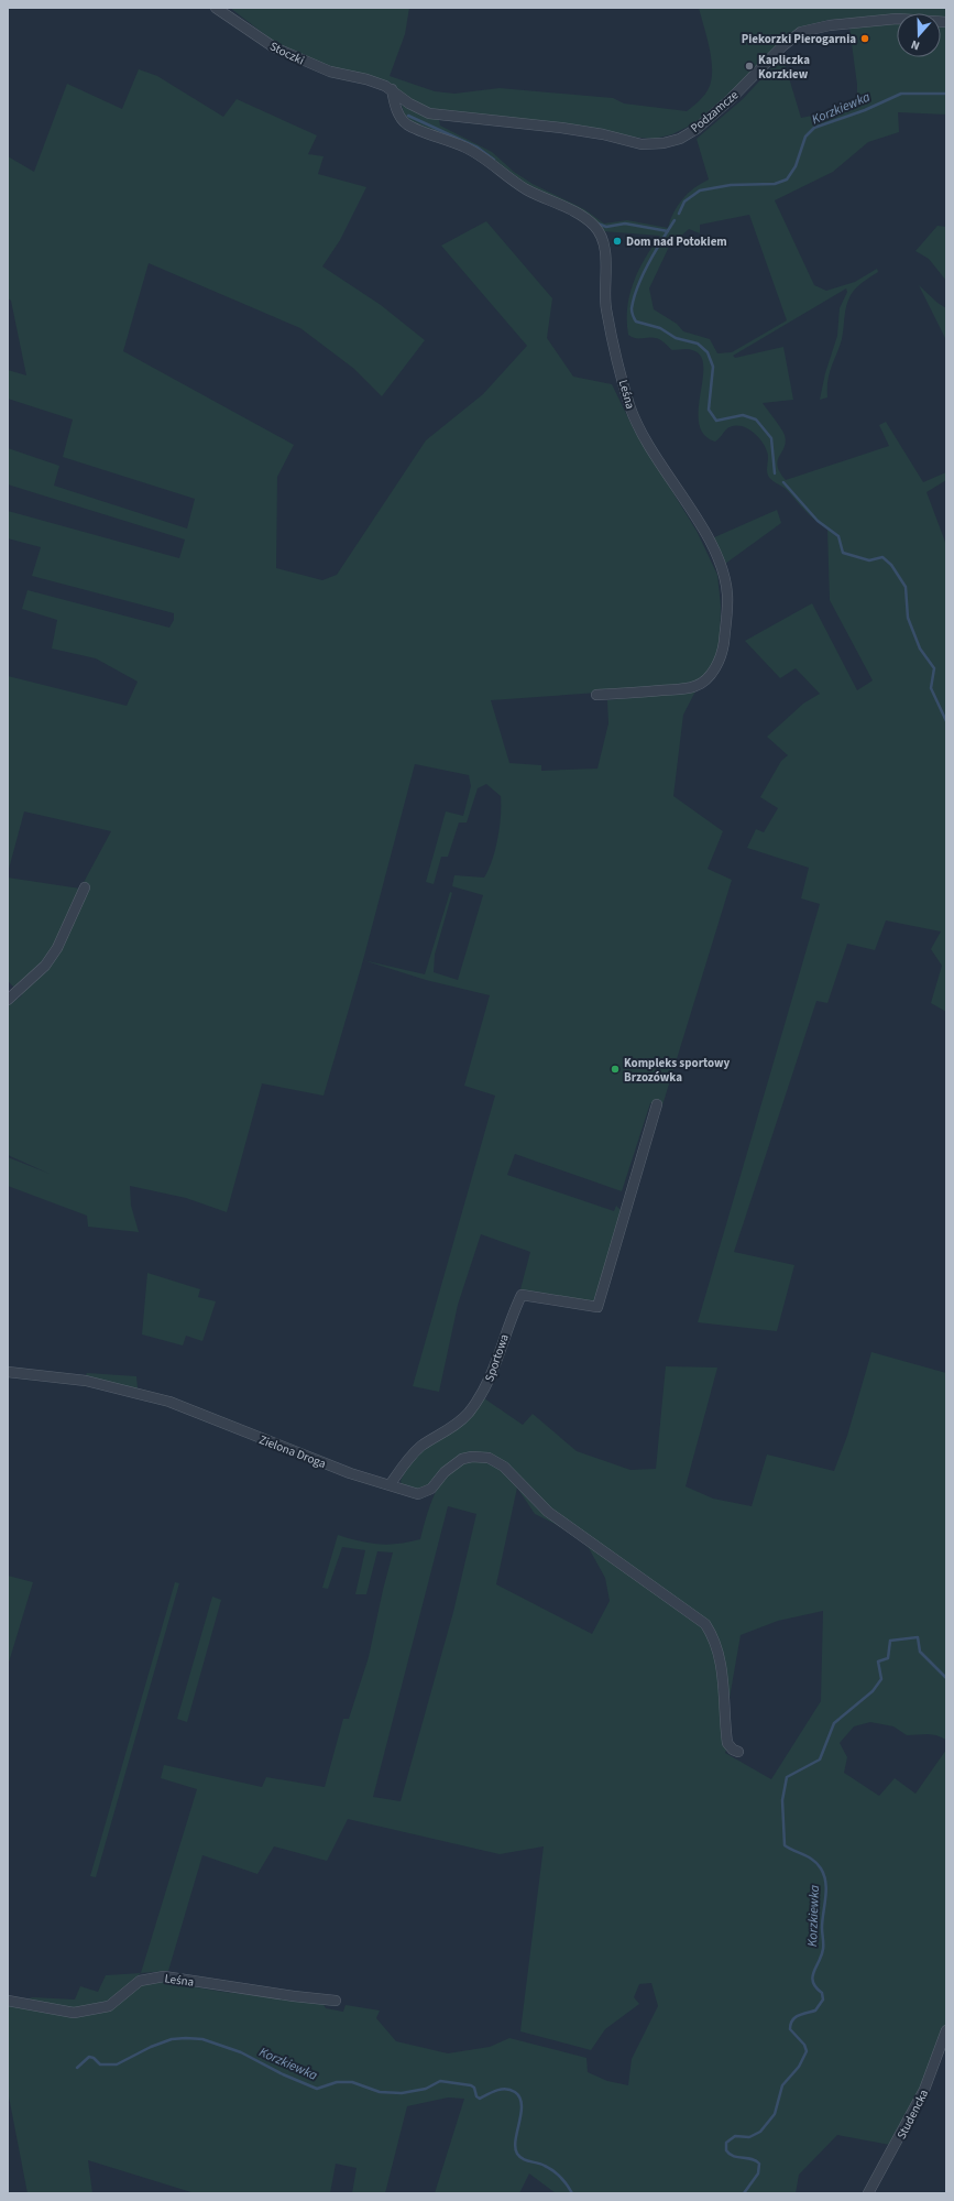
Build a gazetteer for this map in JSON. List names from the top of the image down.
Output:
{
  "streets": {
    "street": [
      "Stoczki",
      "Podzamcze",
      "Leśna",
      "Sportowa",
      "Zielona Droga",
      "Studencka"
    ]
  },
  "crossings": [
    ["Stoczki", "Podzamcze"],
    ["Podzamcze", "Leśna"],
    ["Sportowa", "Zielona Droga"]
  ],
  "water": ["Korzkiewka"],
  "places": [
    "Piekorzki Pierogarnia",
    "Kapliczka Korzkiew",
    "Dom nad Potokiem",
    "Kompleks sportowy Brzozówka"
  ],
  "north": "bottom"
}
